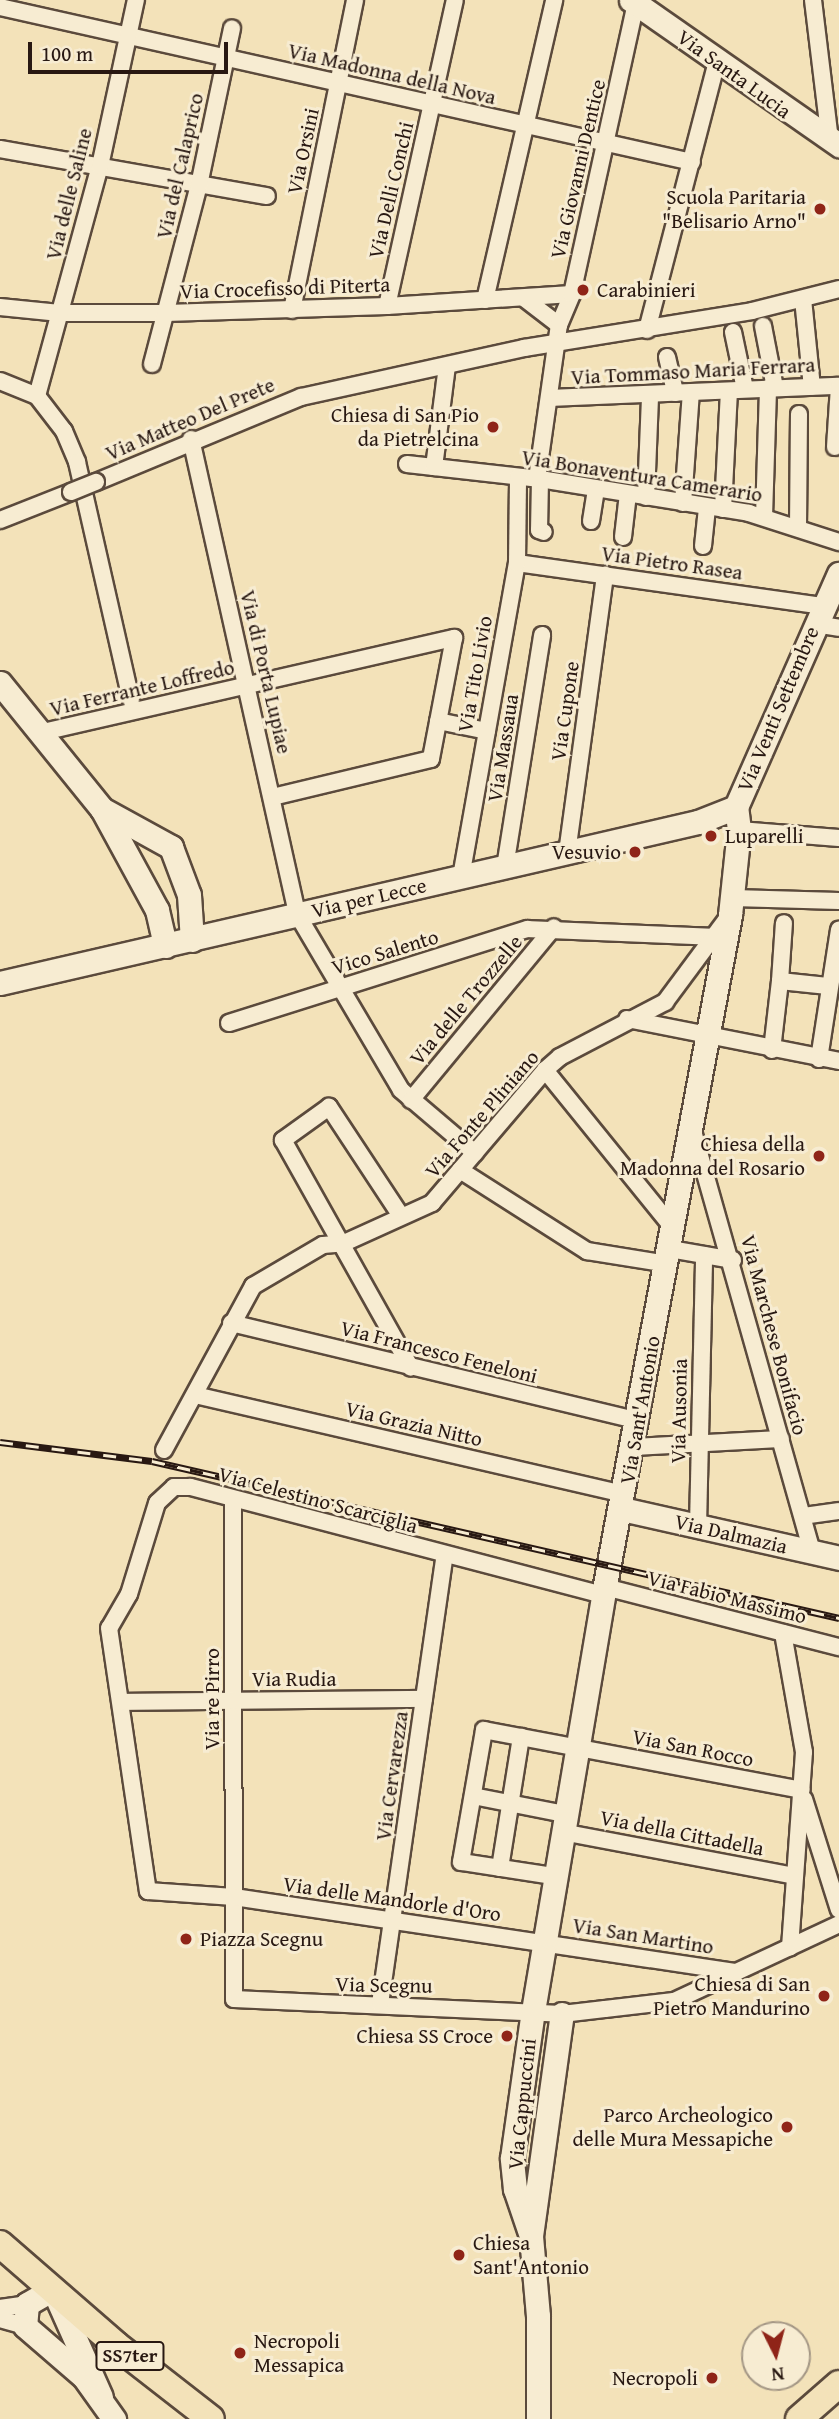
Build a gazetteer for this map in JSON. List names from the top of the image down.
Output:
{
  "streets": {
    "main road": ["SS7ter"],
    "street": [
      "Via Madonna della Nova",
      "Via Santa Lucia",
      "Via Orsini",
      "Via del Calaprico",
      "Via Giovanni Dentice",
      "Via Delli Conchi",
      "Via delle Saline",
      "Via Crocefisso di Piterta",
      "Via Tommaso Maria Ferrara",
      "Via Matteo Del Prete",
      "Via Bonaventura Camerario",
      "Via Pietro Rasea",
      "Via di Porta Lupiae",
      "Via Tito Livio",
      "Via Ferrante Loffredo",
      "Via Venti Settembre",
      "Via Cupone",
      "Via Massaua",
      "Via per Lecce",
      "Vico Salento",
      "Via delle Trozzelle",
      "Via Fonte Pliniano",
      "Via Marchese Bonifacio",
      "Via Francesco Feneloni",
      "Via Sant'Antonio",
      "Via Ausonia",
      "Via Grazia Nitto",
      "Via Celestino Scarciglia",
      "Via Dalmazia",
      "Via Fabio Massimo",
      "Via Rudia",
      "Via re Pirro",
      "Via San Rocco",
      "Via Cervarezza",
      "Via della Cittadella",
      "Via delle Mandorle d'Oro",
      "Via San Martino",
      "Via Scegnu",
      "Via Cappuccini"
    ]
  },
  "crossings": [
    ["Via Madonna della Nova", "Via Orsini"],
    ["Via Madonna della Nova", "Via del Calaprico"],
    ["Via Madonna della Nova", "Via Giovanni Dentice"],
    ["Via Madonna della Nova", "Via Delli Conchi"],
    ["Via Madonna della Nova", "Via delle Saline"],
    ["Via Santa Lucia", "Via Giovanni Dentice"],
    ["Via Orsini", "Via Crocefisso di Piterta"],
    ["Via del Calaprico", "Via Crocefisso di Piterta"],
    ["Via Giovanni Dentice", "Via Crocefisso di Piterta"],
    ["Via Giovanni Dentice", "Via Tommaso Maria Ferrara"],
    ["Via Giovanni Dentice", "Via Matteo Del Prete"],
    ["Via Giovanni Dentice", "Via Bonaventura Camerario"],
    ["Via Delli Conchi", "Via Crocefisso di Piterta"],
    ["Via delle Saline", "Via Crocefisso di Piterta"],
    ["Via Matteo Del Prete", "Via di Porta Lupiae"],
    ["Via Bonaventura Camerario", "Via Tito Livio"],
    ["Via Pietro Rasea", "Via Tito Livio"],
    ["Via Pietro Rasea", "Via Venti Settembre"],
    ["Via Pietro Rasea", "Via Cupone"],
    ["Via di Porta Lupiae", "Via Ferrante Loffredo"],
    ["Via di Porta Lupiae", "Via per Lecce"],
    ["Via di Porta Lupiae", "Vico Salento"],
    ["Via di Porta Lupiae", "Via delle Trozzelle"],
    ["Via di Porta Lupiae", "Via Fonte Pliniano"],
    ["Via Tito Livio", "Via per Lecce"],
    ["Via Venti Settembre", "Via per Lecce"],
    ["Via Venti Settembre", "Via Sant'Antonio"],
    ["Via Cupone", "Via per Lecce"],
    ["Via Massaua", "Via per Lecce"],
    ["Via per Lecce", "Via Sant'Antonio"],
    ["Vico Salento", "Via delle Trozzelle"],
    ["Vico Salento", "Via Fonte Pliniano"],
    ["Via Fonte Pliniano", "Via Francesco Feneloni"],
    ["Via Fonte Pliniano", "Via Sant'Antonio"],
    ["Via Fonte Pliniano", "Via Grazia Nitto"],
    ["Via Marchese Bonifacio", "Via Sant'Antonio"],
    ["Via Marchese Bonifacio", "Via Dalmazia"],
    ["Via Francesco Feneloni", "Via Sant'Antonio"],
    ["Via Sant'Antonio", "Via Grazia Nitto"],
    ["Via Sant'Antonio", "Via Celestino Scarciglia"],
    ["Via Sant'Antonio", "Via Dalmazia"],
    ["Via Sant'Antonio", "Via Fabio Massimo"],
    ["Via Sant'Antonio", "Via San Rocco"],
    ["Via Sant'Antonio", "Via della Cittadella"],
    ["Via Sant'Antonio", "Via delle Mandorle d'Oro"],
    ["Via Sant'Antonio", "Via San Martino"],
    ["Via Sant'Antonio", "Via Scegnu"],
    ["Via Sant'Antonio", "Via Cappuccini"],
    ["Via Ausonia", "Via Dalmazia"],
    ["Via Grazia Nitto", "Via Dalmazia"],
    ["Via Celestino Scarciglia", "Via Fabio Massimo"],
    ["Via Celestino Scarciglia", "Via Rudia"],
    ["Via Celestino Scarciglia", "Via re Pirro"],
    ["Via Celestino Scarciglia", "Via Cervarezza"],
    ["Via Celestino Scarciglia", "Via delle Mandorle d'Oro"],
    ["Via Rudia", "Via re Pirro"],
    ["Via Rudia", "Via Cervarezza"],
    ["Via Rudia", "Via delle Mandorle d'Oro"],
    ["Via re Pirro", "Via delle Mandorle d'Oro"],
    ["Via re Pirro", "Via Scegnu"],
    ["Via San Rocco", "Via della Cittadella"],
    ["Via Cervarezza", "Via delle Mandorle d'Oro"],
    ["Via Cervarezza", "Via Scegnu"],
    ["Via delle Mandorle d'Oro", "Via San Martino"],
    ["Via delle Mandorle d'Oro", "Via Scegnu"],
    ["Via San Martino", "Via Scegnu"],
    ["Via Scegnu", "Via Cappuccini"]
  ],
  "places": [
    "Scuola Paritaria \"Belisario Arno\"",
    "Carabinieri",
    "Chiesa di San Pio da Pietrelcina",
    "Luparelli",
    "Vesuvio",
    "Chiesa della Madonna del Rosario",
    "Piazza Scegnu",
    "Chiesa di San Pietro Mandurino",
    "Chiesa SS Croce",
    "Parco Archeologico delle Mura Messapiche",
    "Chiesa Sant'Antonio",
    "Necropoli Messapica",
    "Necropoli"
  ],
  "scale_bar": "100 m",
  "north": "bottom"
}
